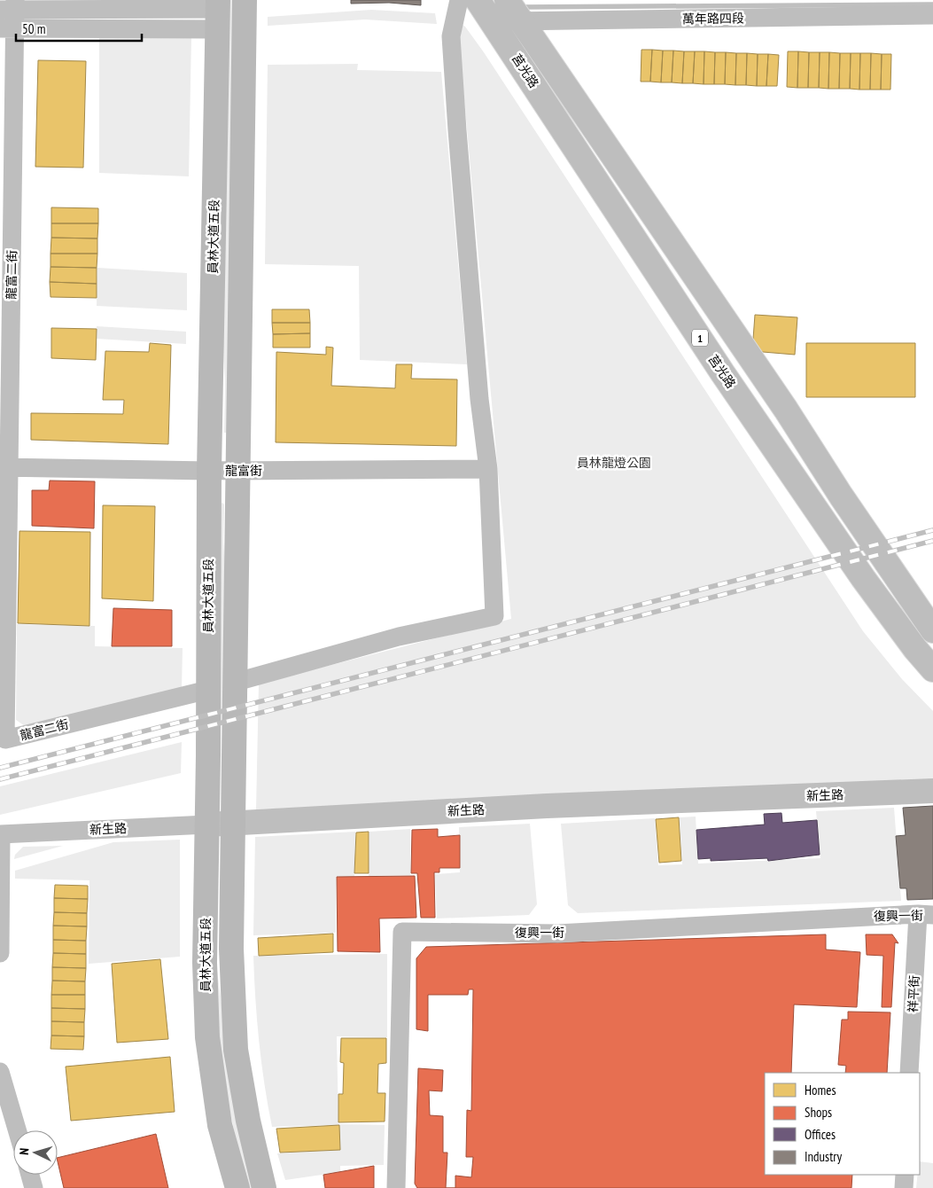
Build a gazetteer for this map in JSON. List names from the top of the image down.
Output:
{
  "streets": {
    "main road": [
      "莒光路",
      "員林大道五段",
      "1",
      "新生路"
    ],
    "street": [
      "萬年路四段",
      "龍富二街",
      "龍富街",
      "復興一街",
      "祥平街"
    ]
  },
  "crossings": [
    ["萬年路四段", "莒光路"],
    ["員林大道五段", "龍富二街"],
    ["員林大道五段", "龍富街"],
    ["員林大道五段", "新生路"],
    ["龍富二街", "龍富街"],
    ["復興一街", "祥平街"]
  ],
  "parks": ["員林龍燈公園"],
  "legend": [
    "Homes",
    "Shops",
    "Offices",
    "Industry"
  ],
  "scale_bar": "50 m",
  "north": "left"
}
